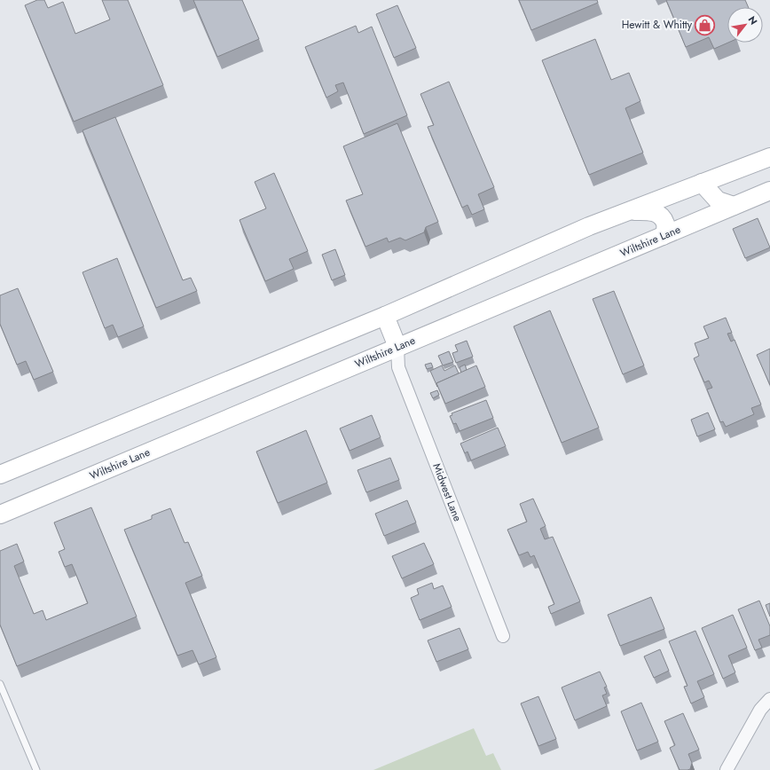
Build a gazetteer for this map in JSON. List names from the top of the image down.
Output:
{
  "streets": {
    "main road": ["Wiltshire Lane"],
    "street": ["Midwest Lane"]
  },
  "crossings": [
    ["Wiltshire Lane", "Midwest Lane"]
  ],
  "places": {
    "shop": ["Hewitt & Whitty"]
  },
  "north": "top right"
}
